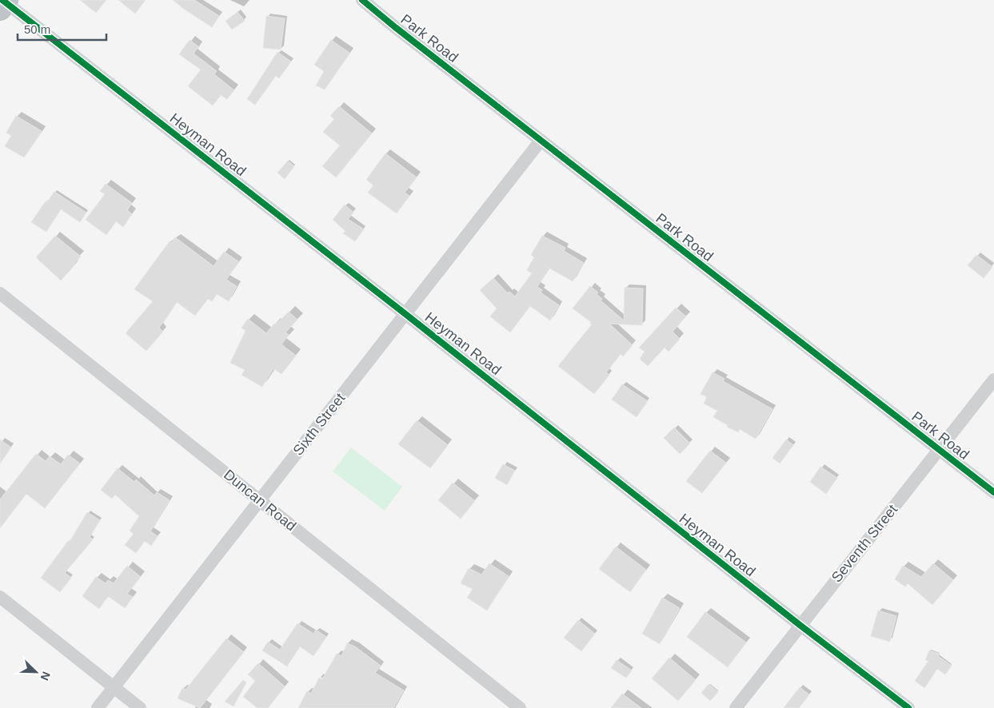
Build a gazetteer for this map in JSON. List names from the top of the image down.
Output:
{
  "streets": {
    "street": [
      "Park Road",
      "Heyman Road",
      "Sixth Street",
      "Duncan Road",
      "Seventh Street"
    ]
  },
  "crossings": [
    ["Park Road", "Sixth Street"],
    ["Park Road", "Seventh Street"],
    ["Heyman Road", "Sixth Street"],
    ["Heyman Road", "Seventh Street"],
    ["Sixth Street", "Duncan Road"]
  ],
  "scale_bar": "50 m",
  "north": "bottom right"
}
